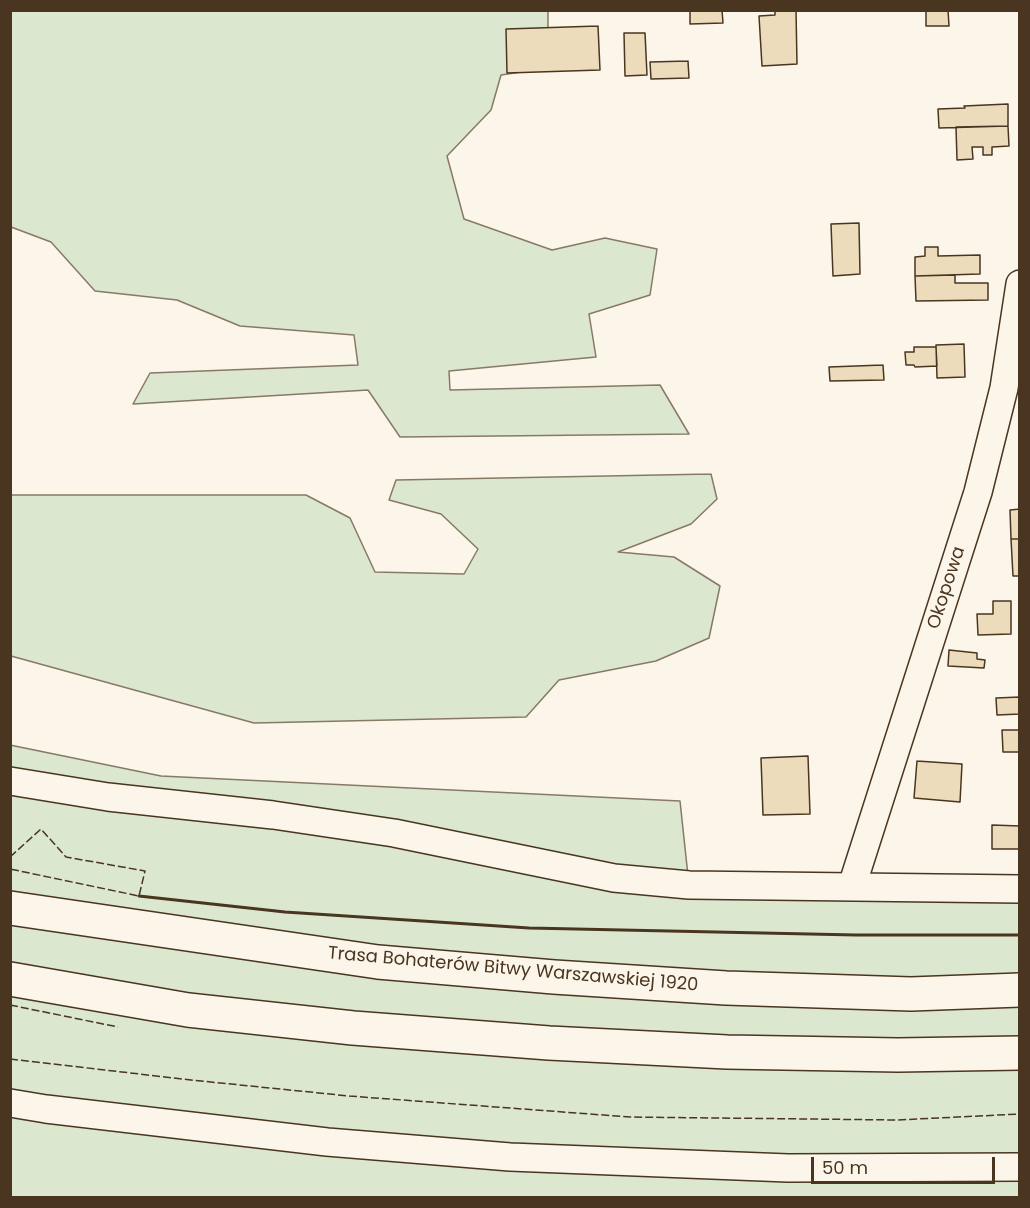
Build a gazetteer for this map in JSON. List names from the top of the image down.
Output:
{
  "streets": {
    "highway": ["Trasa Bohaterów Bitwy Warszawskiej 1920"],
    "street": ["Okopowa"]
  },
  "scale_bar": "50 m"
}
